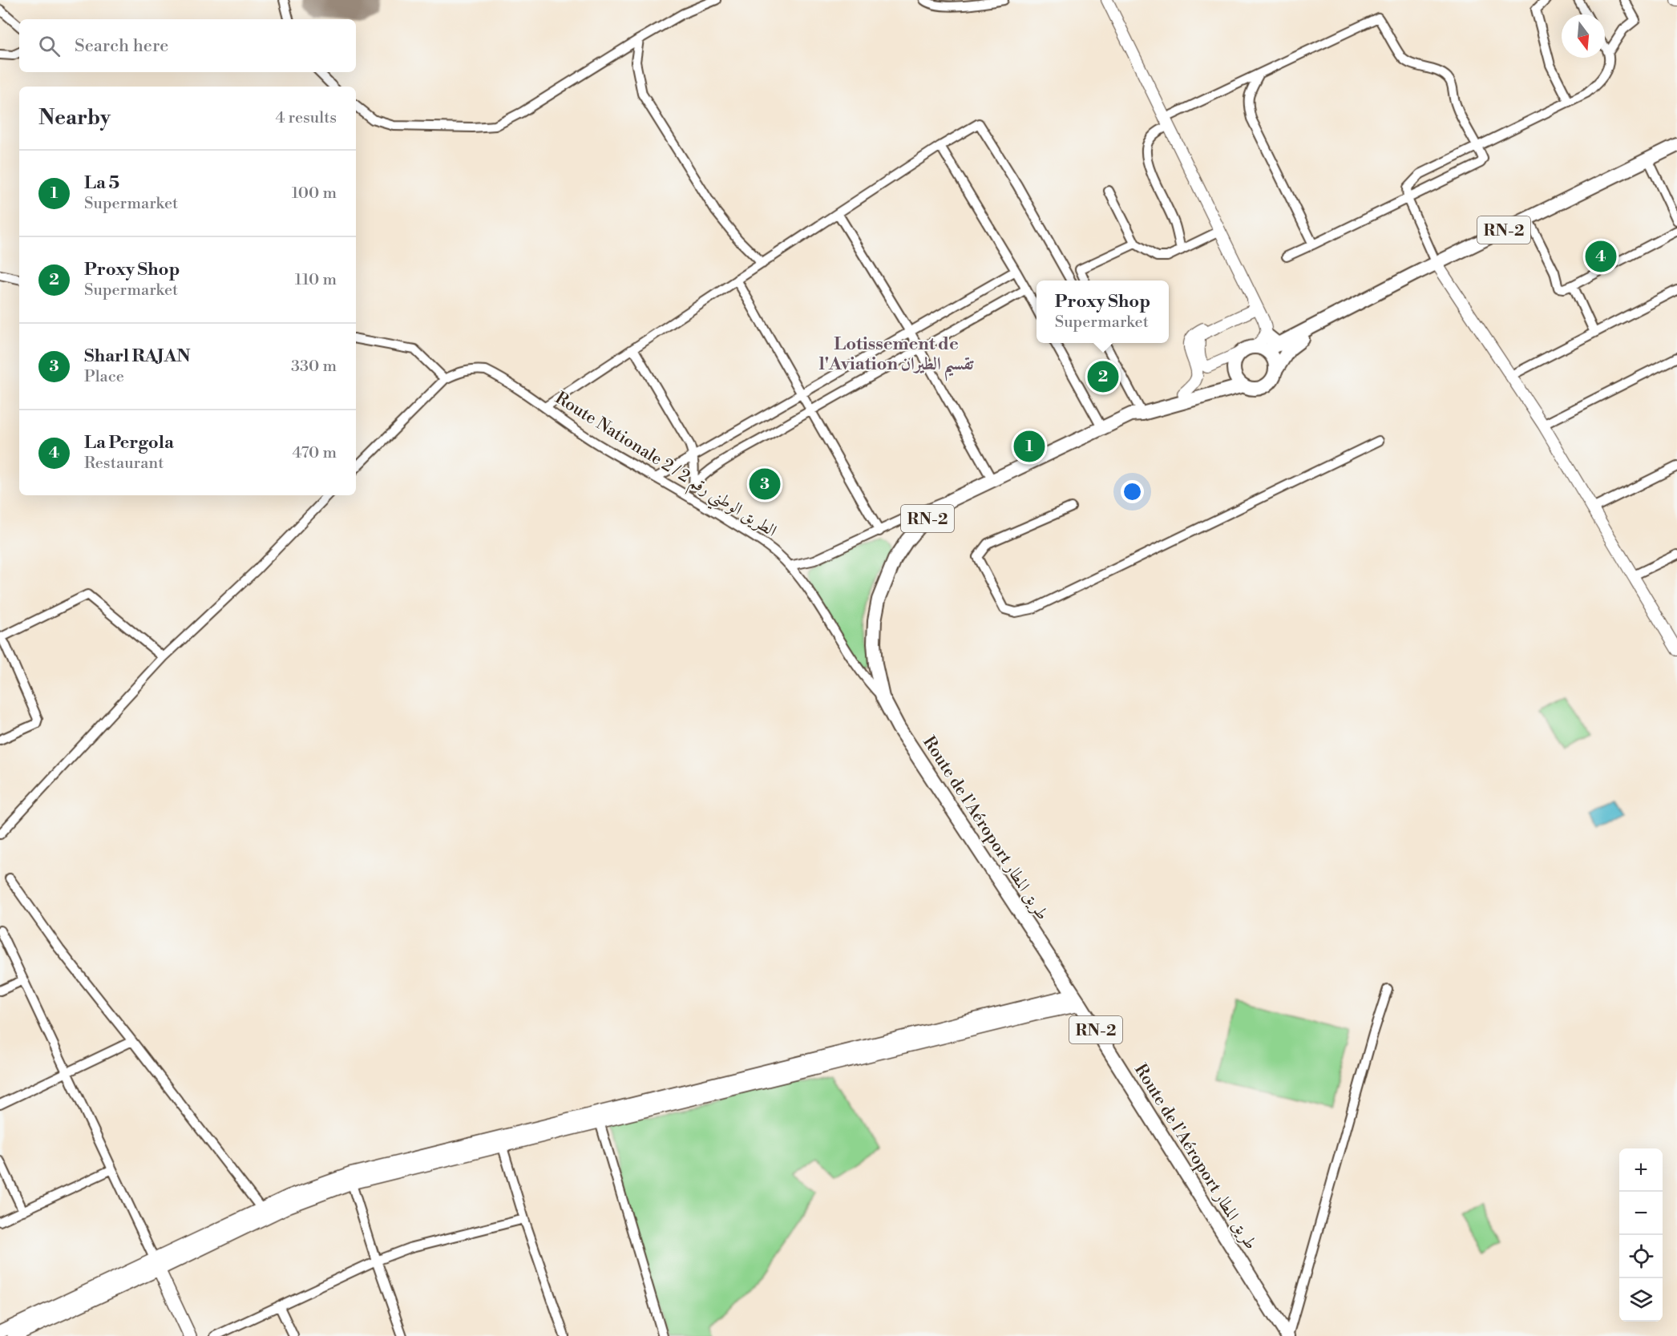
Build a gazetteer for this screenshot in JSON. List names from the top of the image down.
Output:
{
  "streets": {
    "main road": ["RN-2", "Route de l'Aéroport طريق المطار"],
    "street": ["Route Nationale 2 / الطريق الوطني رقم 2"]
  },
  "crossings": [
    ["RN-2", "Route de l'Aéroport طريق المطار"],
    ["Route Nationale 2 / الطريق الوطني رقم 2", "Route de l'Aéroport طريق المطار"]
  ],
  "districts": ["Lotissement de l'Aviation تقسيم الطيران"],
  "north": "bottom",
  "page": {
    "search": "Search here",
    "heading": ["Nearby", "4 results"],
    "list": [
      {
        "mark": "1",
        "name": "La 5",
        "note": "Supermarket",
        "value": "100 m"
      },
      {
        "mark": "2",
        "name": "Proxy Shop",
        "note": "Supermarket",
        "value": "110 m"
      },
      {
        "mark": "3",
        "name": "Sharl RAJAN",
        "note": "Place",
        "value": "330 m"
      },
      {
        "mark": "4",
        "name": "La Pergola",
        "note": "Restaurant",
        "value": "470 m"
      }
    ],
    "pins": [
      "4",
      "2",
      "1",
      "3"
    ],
    "popup": ["Proxy Shop", "Supermarket"],
    "map_buttons": ["+", "−"]
  }
}
